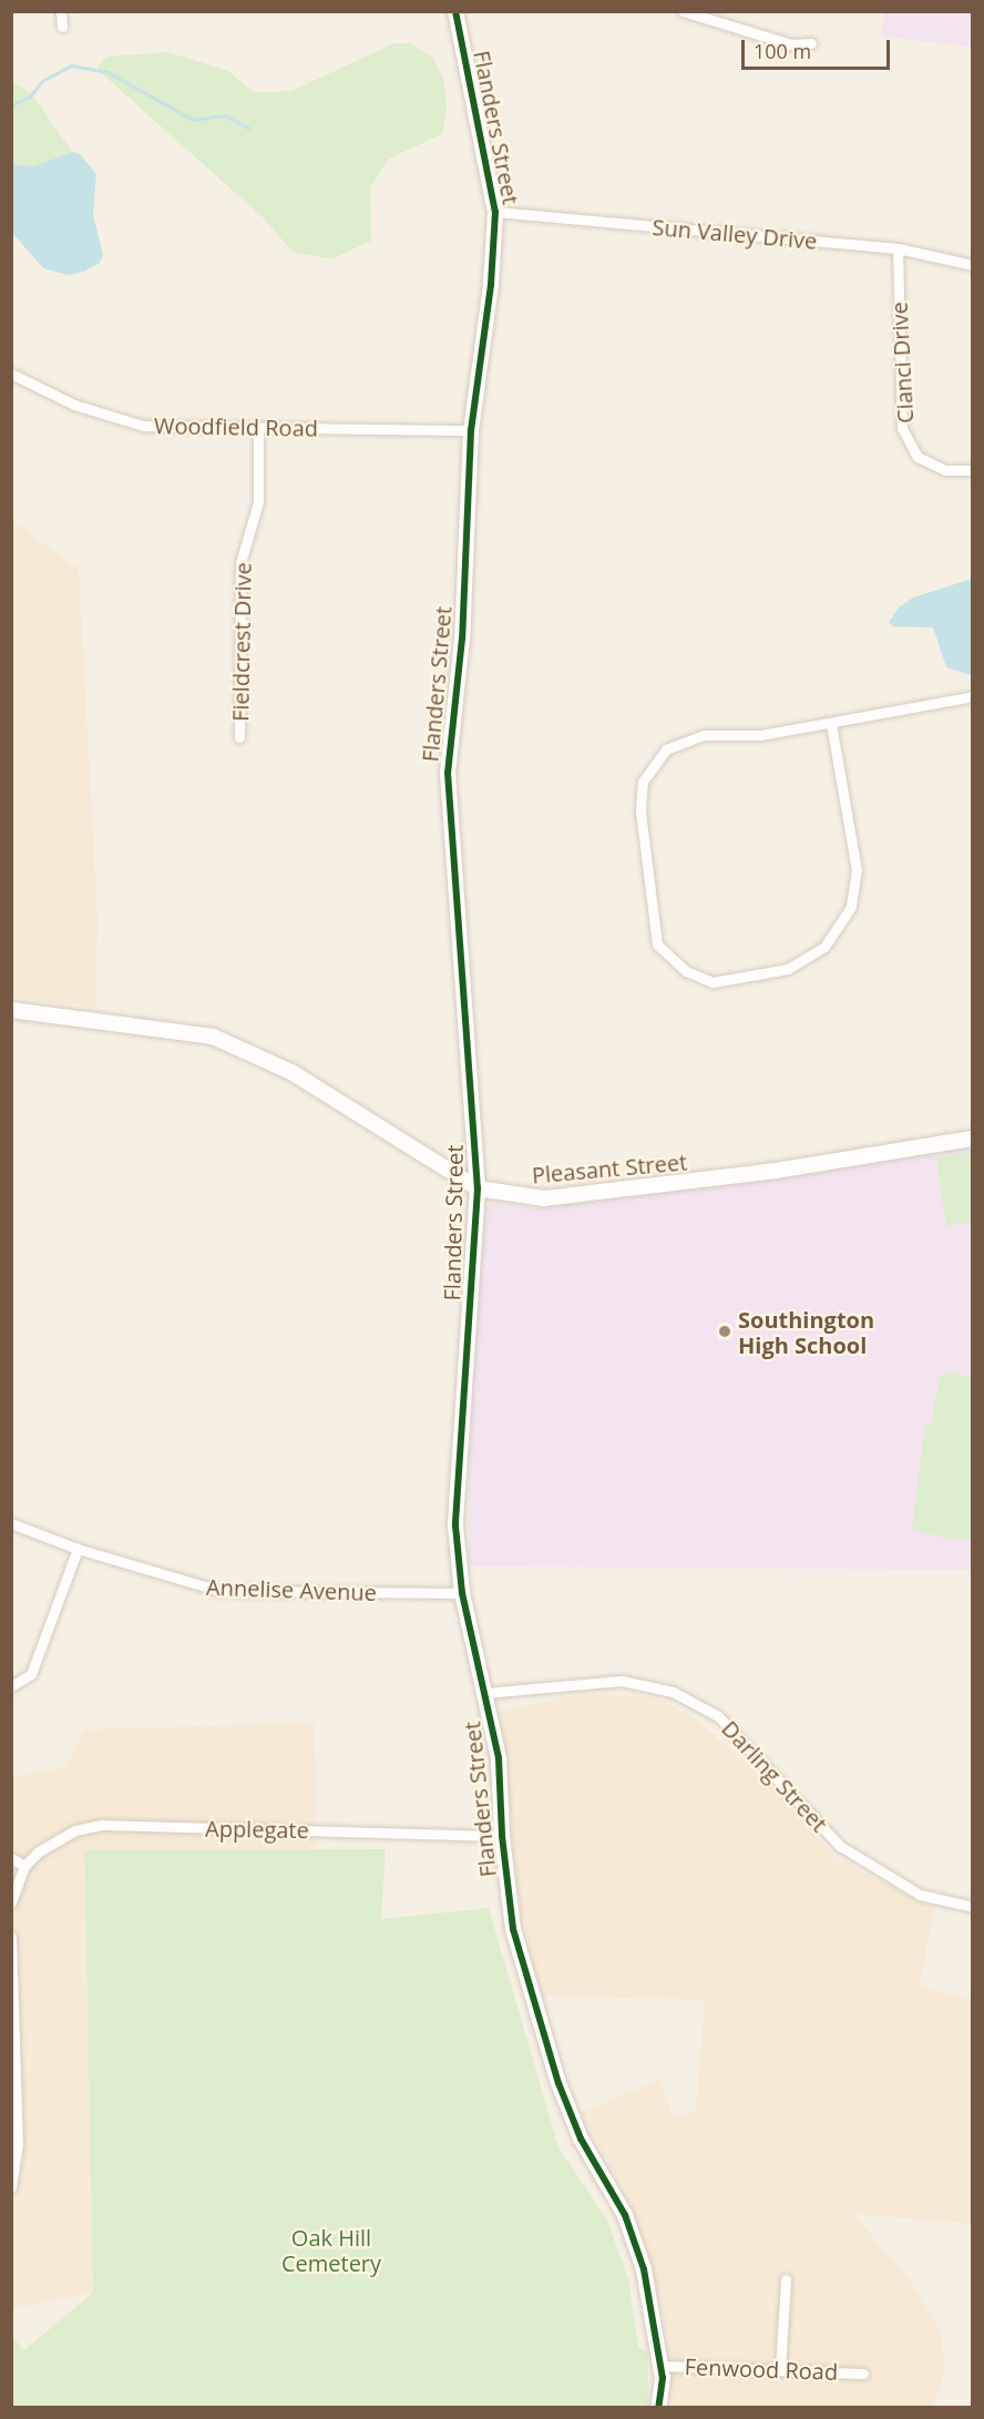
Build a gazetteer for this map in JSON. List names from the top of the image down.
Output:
{
  "streets": {
    "street": [
      "Flanders Street",
      "Sun Valley Drive",
      "Cianci Drive",
      "Woodfield Road",
      "Fieldcrest Drive",
      "Pleasant Street",
      "Annelise Avenue",
      "Darling Street",
      "Applegate",
      "Fenwood Road"
    ]
  },
  "crossings": [
    ["Flanders Street", "Sun Valley Drive"],
    ["Flanders Street", "Woodfield Road"],
    ["Flanders Street", "Pleasant Street"],
    ["Flanders Street", "Annelise Avenue"],
    ["Flanders Street", "Darling Street"],
    ["Flanders Street", "Applegate"],
    ["Flanders Street", "Fenwood Road"],
    ["Sun Valley Drive", "Cianci Drive"],
    ["Woodfield Road", "Fieldcrest Drive"]
  ],
  "parks": ["Oak Hill Cemetery"],
  "places": ["Southington High School"],
  "scale_bar": "100 m"
}
